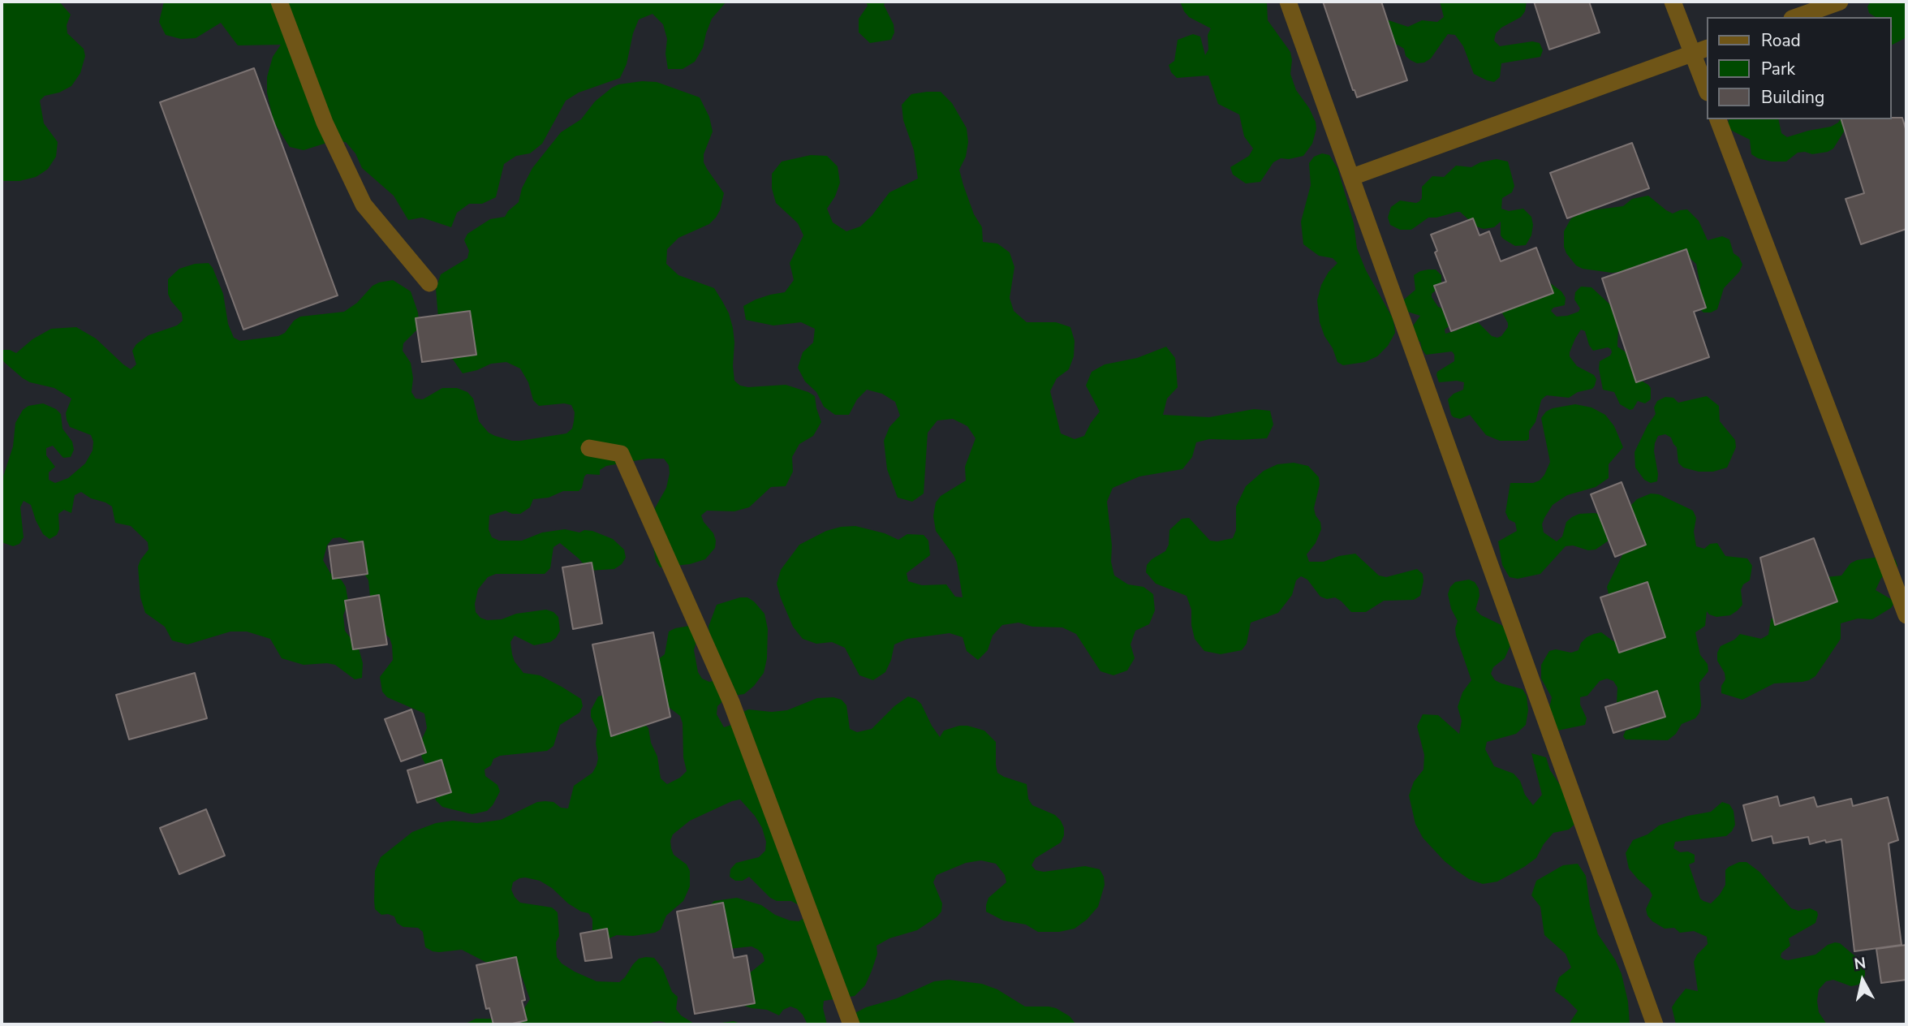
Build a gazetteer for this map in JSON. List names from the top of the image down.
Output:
{
  "legend": ["Road", "Park", "Building"],
  "north": "top"
}
